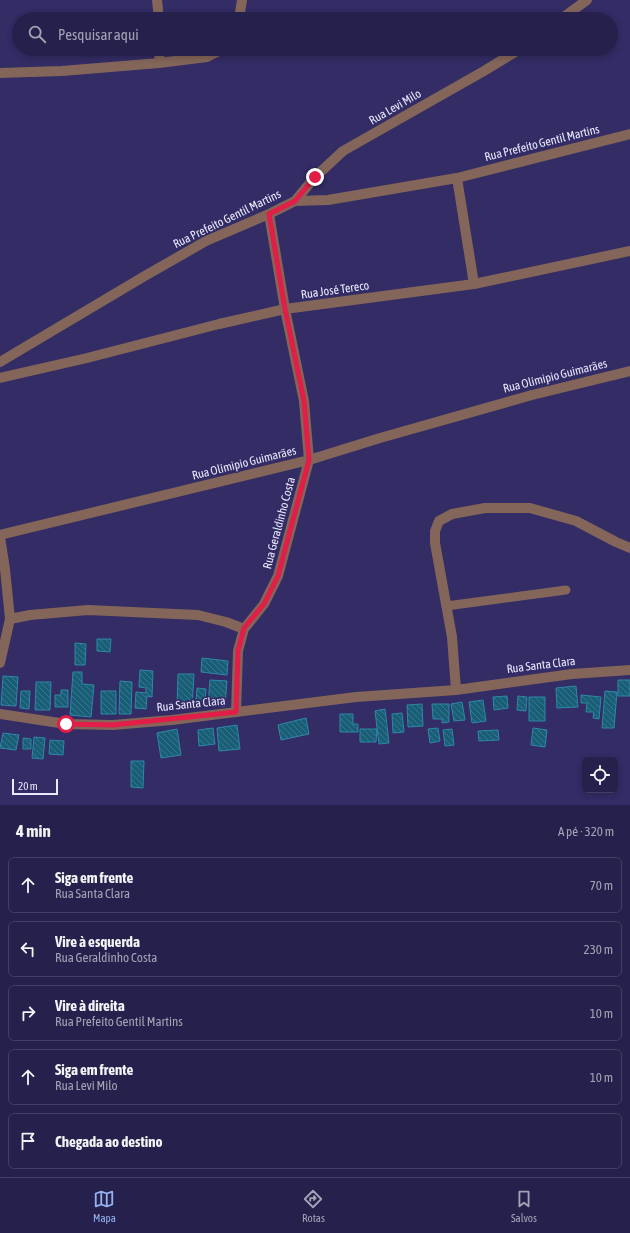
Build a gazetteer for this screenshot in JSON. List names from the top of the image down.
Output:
{
  "streets": {
    "street": [
      "Rua Levi Milo",
      "Rua Prefeito Gentil Martins",
      "Rua José Tereco",
      "Rua Olímipio Guimarães",
      "Rua Geraldinho Costa",
      "Rua Santa Clara"
    ]
  },
  "crossings": [
    ["Rua Levi Milo", "Rua Prefeito Gentil Martins"],
    ["Rua Prefeito Gentil Martins", "Rua Geraldinho Costa"],
    ["Rua José Tereco", "Rua Geraldinho Costa"],
    ["Rua Olímipio Guimarães", "Rua Geraldinho Costa"],
    ["Rua Geraldinho Costa", "Rua Santa Clara"]
  ],
  "scale_bar": "20 m",
  "page": {
    "search": "Pesquisar aqui",
    "scale": "20 m",
    "heading": ["4 min", "A pé · 320 m"],
    "list": [
      ["Siga em frente", "Rua Santa Clara", "70 m"],
      ["Vire à esquerda", "Rua Geraldinho Costa", "230 m"],
      ["Vire à direita", "Rua Prefeito Gentil Martins", "10 m"],
      ["Siga em frente", "Rua Levi Milo", "10 m"],
      "Chegada ao destino"
    ],
    "nav": ["Mapa", "Rotas", "Salvos"]
  }
}
